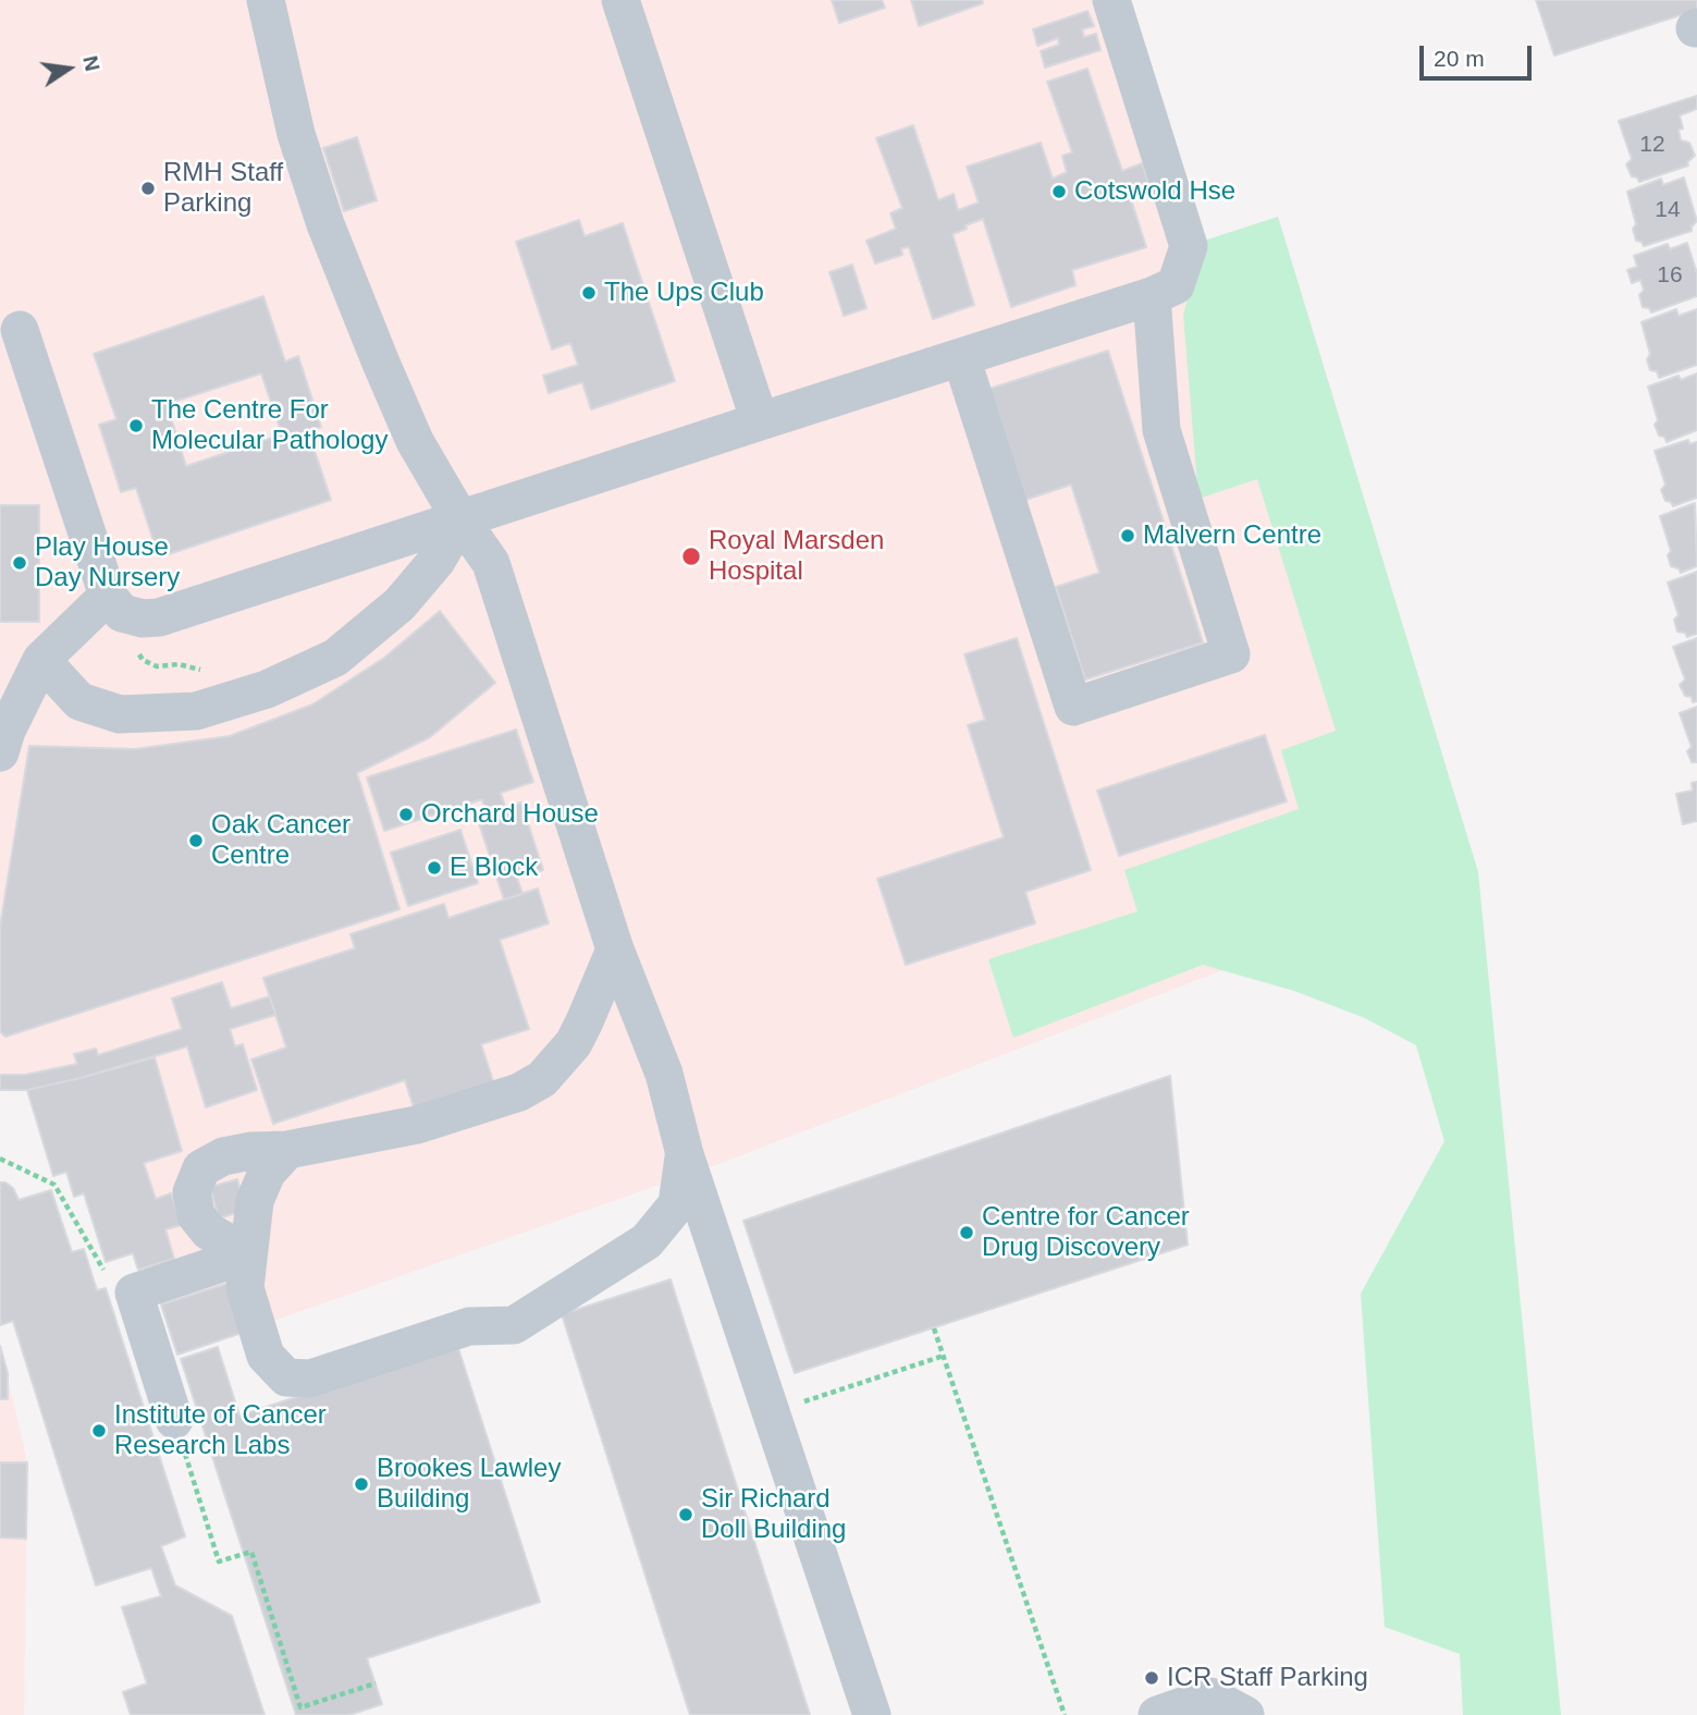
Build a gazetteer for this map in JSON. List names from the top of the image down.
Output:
{
  "places": [
    "RMH Staff Parking",
    "Cotswold Hse",
    "The Ups Club",
    "The Centre For Molecular Pathology",
    "Malvern Centre",
    "Royal Marsden Hospital",
    "Play House Day Nursery",
    "Orchard House",
    "Oak Cancer Centre",
    "E Block",
    "Centre for Cancer Drug Discovery",
    "Institute of Cancer Research Labs",
    "Brookes Lawley Building",
    "Sir Richard Doll Building",
    "ICR Staff Parking"
  ],
  "house_numbers": ["12", "14", "16"],
  "scale_bar": "20 m",
  "north": "right"
}
